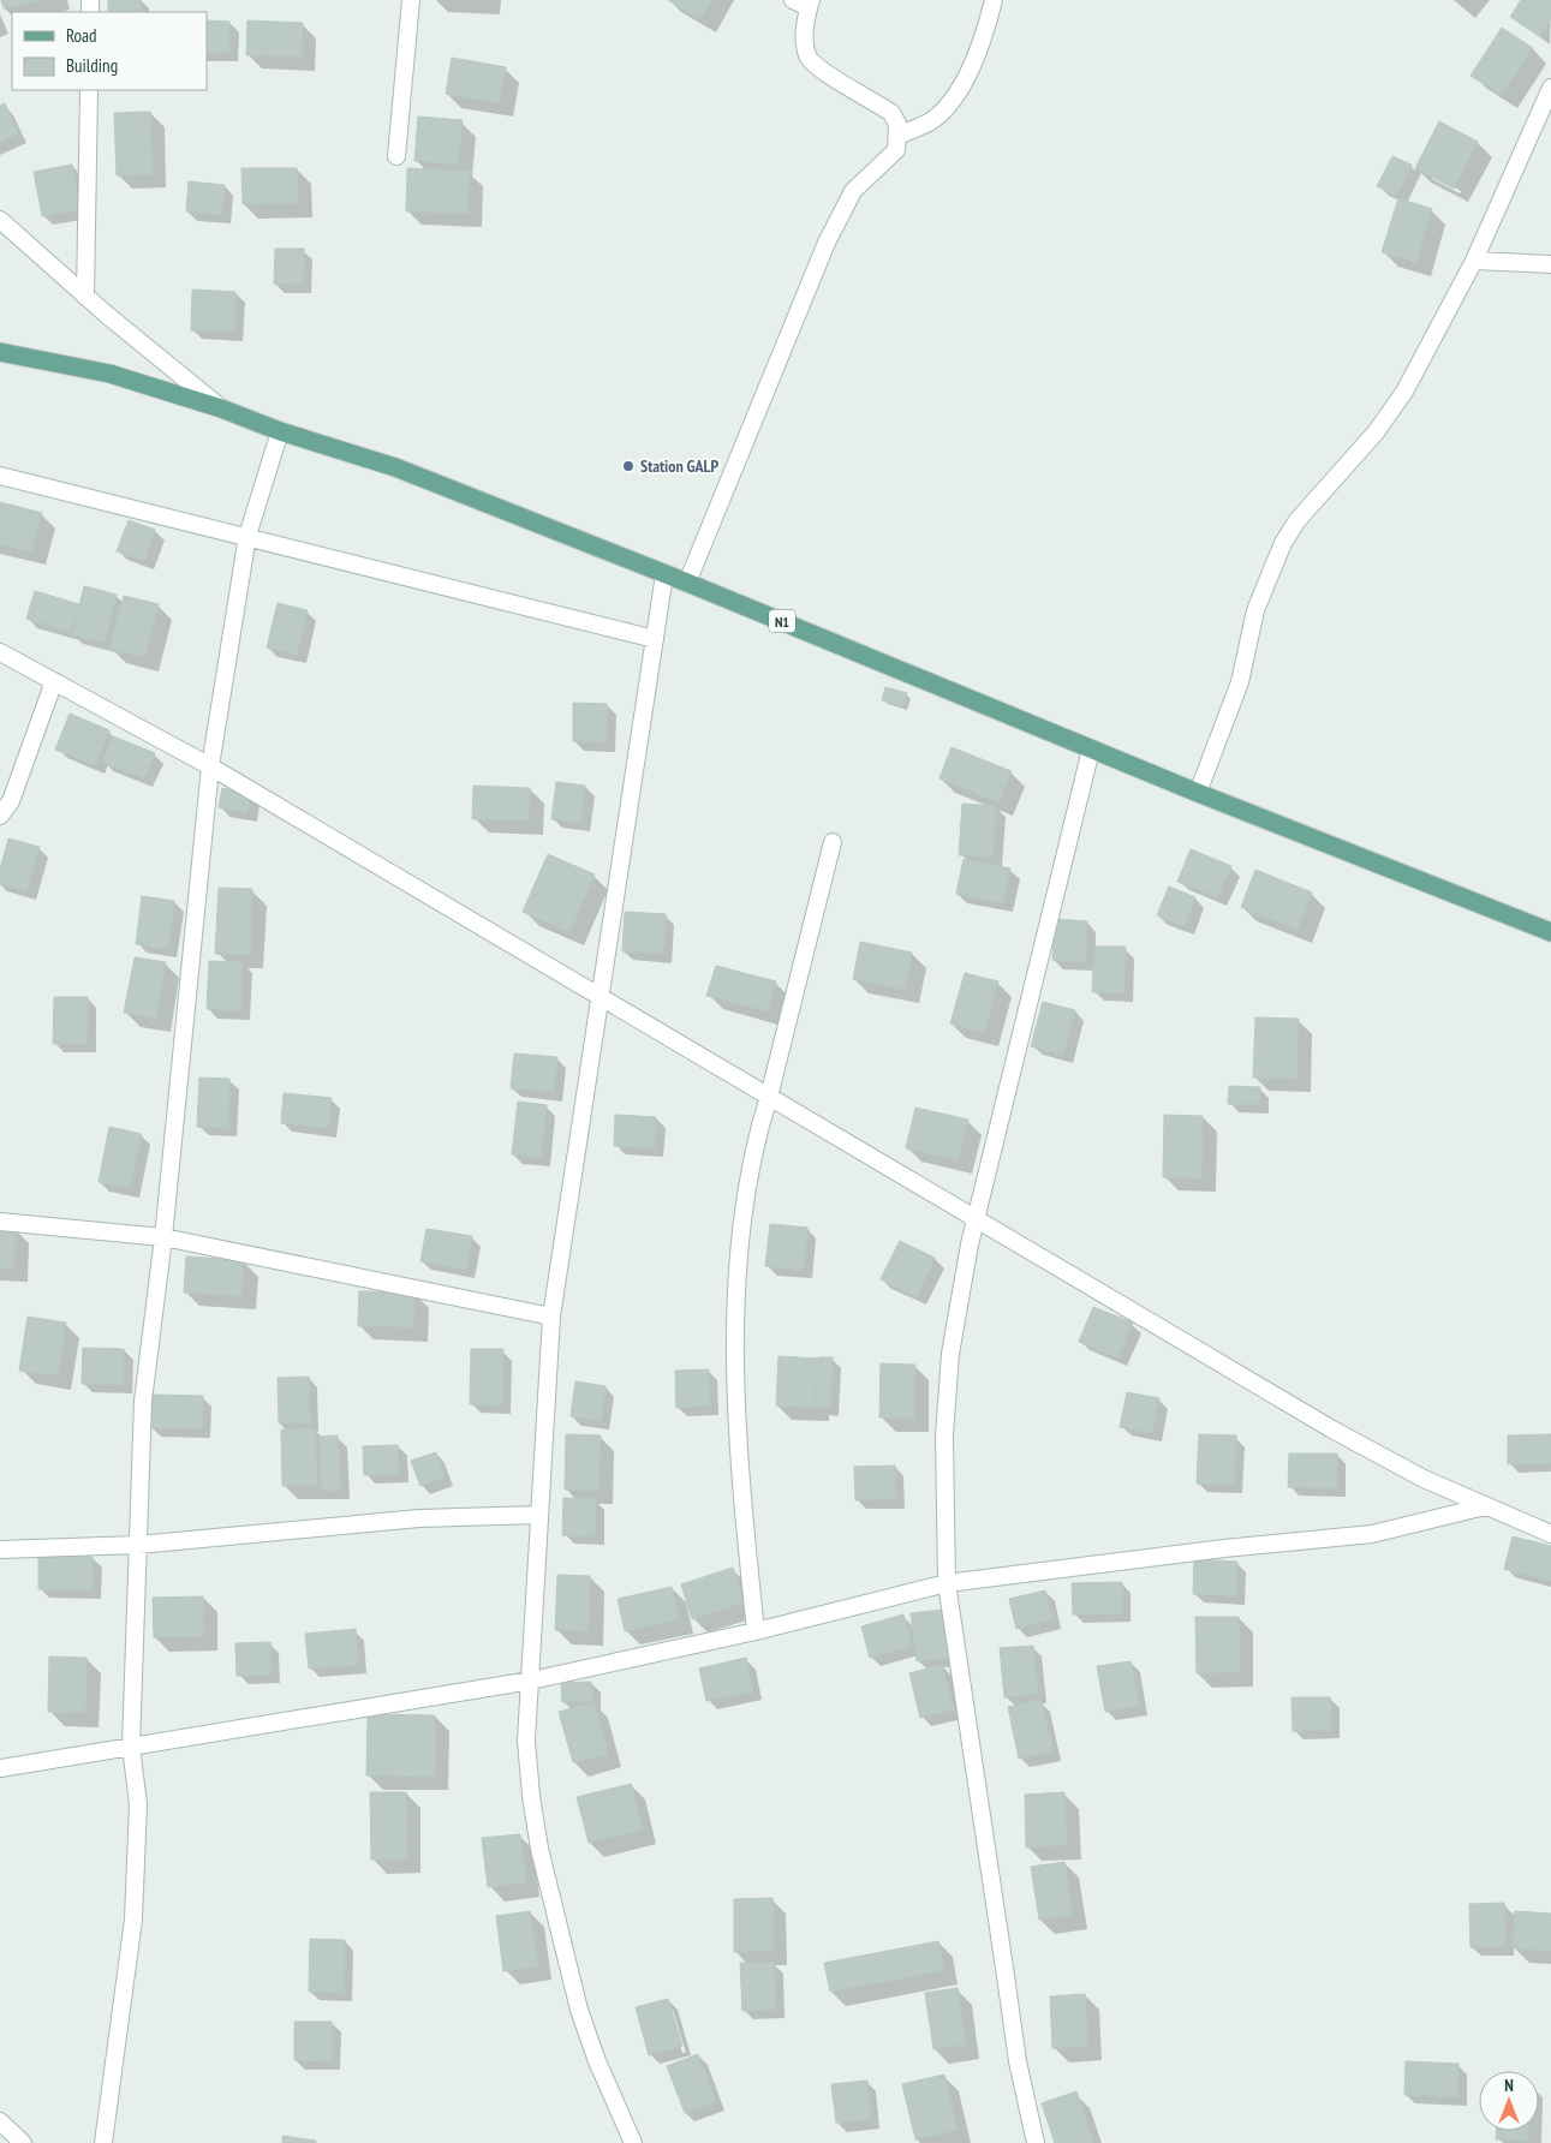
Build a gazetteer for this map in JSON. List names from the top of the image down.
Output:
{
  "streets": {
    "main road": ["N1"]
  },
  "places": ["Station GALP"],
  "legend": ["Road", "Building"],
  "north": "top"
}
